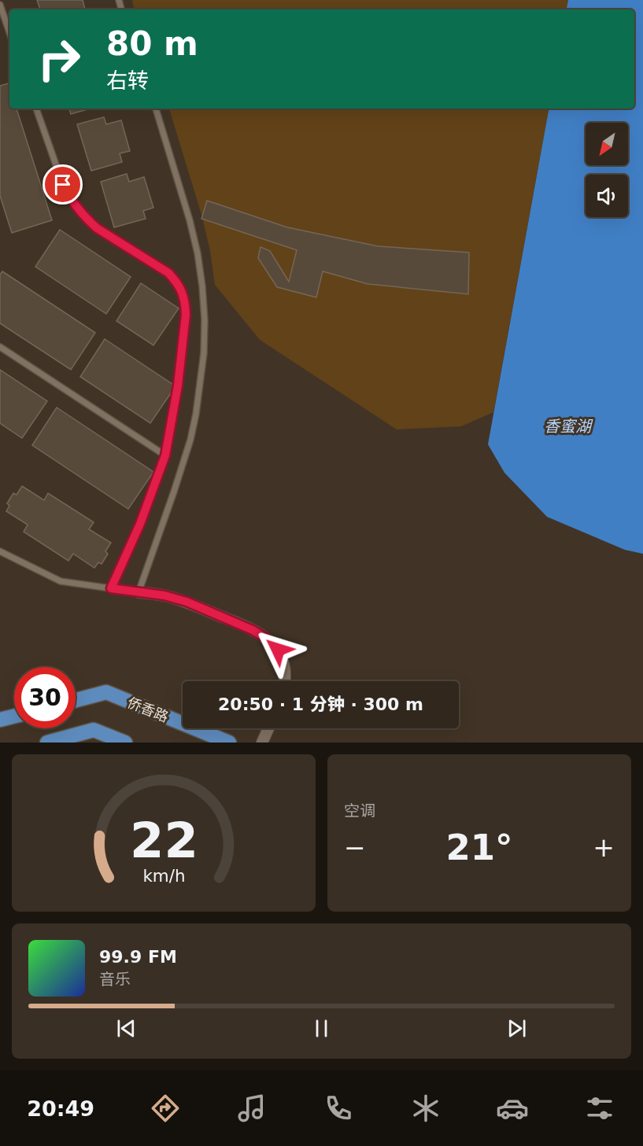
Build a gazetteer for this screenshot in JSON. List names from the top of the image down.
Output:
{
  "streets": {
    "main road": ["侨香路"]
  },
  "water": ["香蜜湖"],
  "north": "bottom left",
  "page": {
    "turn": ["80 m", "右转"],
    "limit": "30",
    "trip": "20:50 · 1 分钟 · 300 m",
    "tile": "空调",
    "heat": ["−", "21°", "+"],
    "song": ["99.9 FM", "音乐"],
    "tabs": "20:49",
    "gauge": ["22", "km/h"]
  }
}
